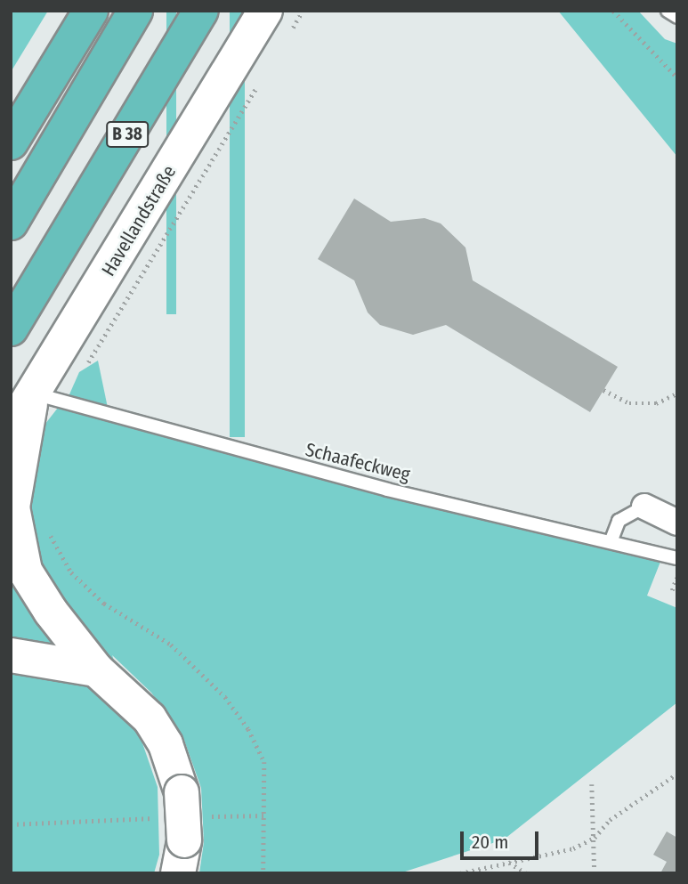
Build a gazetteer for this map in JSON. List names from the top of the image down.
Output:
{
  "streets": {
    "highway": ["B 38"],
    "main road": ["Havellandstraße"],
    "lane": ["Schaafeckweg"]
  },
  "crossings": [
    ["Havellandstraße", "Schaafeckweg"]
  ],
  "scale_bar": "20 m"
}
